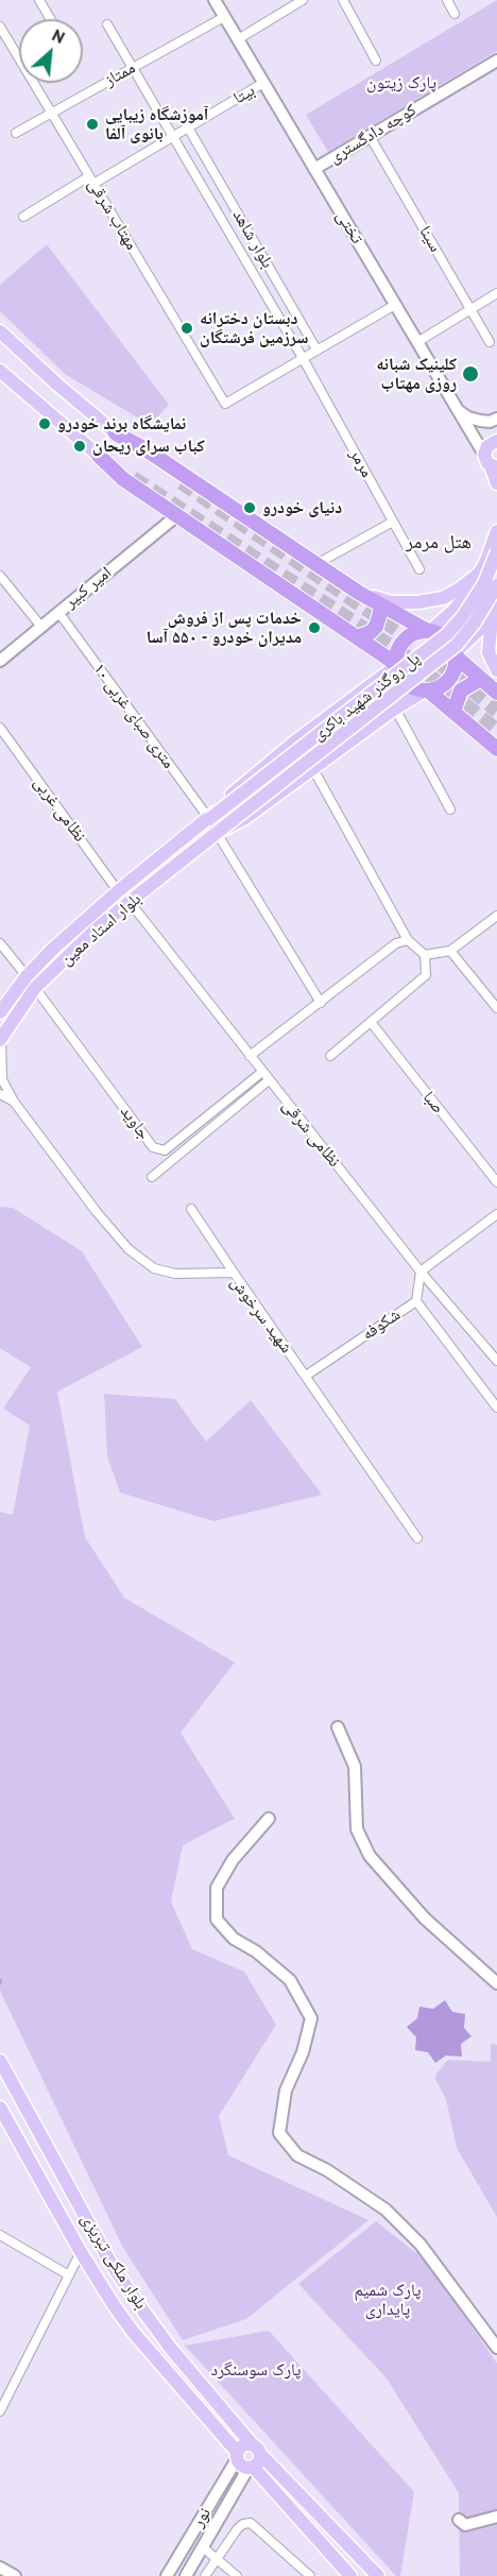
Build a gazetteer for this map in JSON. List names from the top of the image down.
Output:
{
  "streets": {
    "main road": ["پل روگذر شهید باکری", "بلوار استاد معین", "بلوار ملکى تبریزى"],
    "street": [
      "ممتاز",
      "بیتا",
      "کوچه دادگستری",
      "مهتاب شرقی",
      "تختى",
      "بلوار شاهد",
      "سینا",
      "مرمر",
      "امیر کبیر",
      "۱۰ متری صبای غربی",
      "نظامی غربی",
      "صبا",
      "جاوید",
      "نظامی شرقی",
      "شهید سرخوش",
      "شکوفه",
      "نور"
    ]
  },
  "crossings": [
    ["ممتاز", "مهتاب شرقی"],
    ["ممتاز", "تختى"],
    ["ممتاز", "بلوار شاهد"],
    ["بیتا", "مهتاب شرقی"],
    ["بیتا", "تختى"],
    ["بیتا", "بلوار شاهد"],
    ["کوچه دادگستری", "تختى"],
    ["کوچه دادگستری", "سینا"],
    ["مهتاب شرقی", "بلوار شاهد"],
    ["مهتاب شرقی", "مرمر"],
    ["بلوار شاهد", "مرمر"],
    ["امیر کبیر", "۱۰ متری صبای غربی"],
    ["پل روگذر شهید باکری", "۱۰ متری صبای غربی"],
    ["پل روگذر شهید باکری", "بلوار استاد معین"],
    ["۱۰ متری صبای غربی", "بلوار استاد معین"],
    ["نظامی غربی", "بلوار استاد معین"],
    ["بلوار استاد معین", "جاوید"],
    ["بلوار استاد معین", "نظامی شرقی"],
    ["بلوار استاد معین", "شهید سرخوش"],
    ["جاوید", "نظامی شرقی"],
    ["نظامی شرقی", "شکوفه"],
    ["شهید سرخوش", "شکوفه"],
    ["بلوار ملکى تبریزى", "نور"]
  ],
  "districts": ["هتل مرمر"],
  "parks": ["پارک زیتون", "پارک شمیم پایداری", "پارک سوسنگرد"],
  "places": [
    "آموزشگاه زیبایی بانوی آلفا",
    "دبستان دخترانه سرزمین فرشتگان",
    "کلینیک شبانه روزی مهتاب",
    "نمایشگاه برند خودرو",
    "کباب سرای ریحان",
    "دنیای خودرو",
    "خدمات پس از فروش مدیران خودرو - ۵۵۰ آسا"
  ],
  "north": "top right"
}
